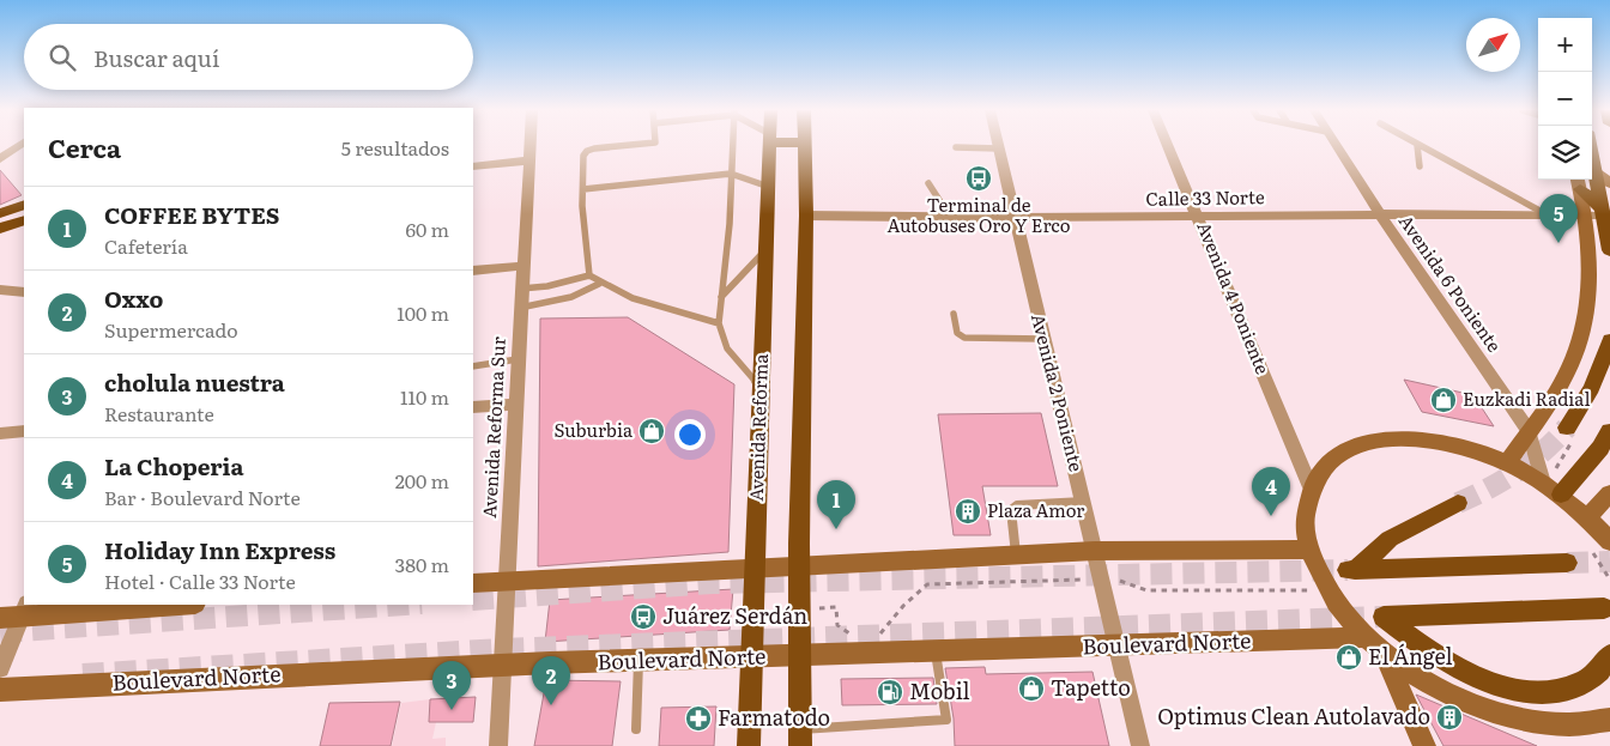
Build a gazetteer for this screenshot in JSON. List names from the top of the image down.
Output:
{
  "streets": {
    "main road": ["Avenida Reforma", "Boulevard Norte"],
    "street": [
      "Calle 33 Norte",
      "Avenida 6 Poniente",
      "Avenida 4 Poniente",
      "Avenida 2 Poniente",
      "Avenida Reforma Sur"
    ]
  },
  "crossings": [
    ["Calle 33 Norte", "Avenida 6 Poniente"],
    ["Calle 33 Norte", "Avenida 4 Poniente"],
    ["Calle 33 Norte", "Avenida 2 Poniente"],
    ["Avenida 2 Poniente", "Boulevard Norte"],
    ["Avenida Reforma Sur", "Boulevard Norte"],
    ["Avenida Reforma", "Boulevard Norte"]
  ],
  "places": {
    "bus stop": ["Terminal de Autobuses Oro Y Erco", "Juárez Serdán"],
    "shop": [
      "Euzkadi Radial",
      "Suburbia",
      "El Ángel",
      "Tapetto"
    ],
    "building": ["Plaza Amor", "Optimus Clean Autolavado"],
    "fuel station": ["Mobil"],
    "pharmacy": ["Farmatodo"]
  },
  "north": "top right",
  "page": {
    "map_buttons": ["+", "−"],
    "search": "Buscar aquí",
    "heading": ["Cerca", "5 resultados"],
    "list": [
      {
        "mark": "1",
        "name": "COFFEE BYTES",
        "note": "Cafetería",
        "value": "60 m"
      },
      {
        "mark": "2",
        "name": "Oxxo",
        "note": "Supermercado",
        "value": "100 m"
      },
      {
        "mark": "3",
        "name": "cholula nuestra",
        "note": "Restaurante",
        "value": "110 m"
      },
      {
        "mark": "4",
        "name": "La Choperia",
        "note": "Bar · Boulevard Norte",
        "value": "200 m"
      },
      {
        "mark": "5",
        "name": "Holiday Inn Express",
        "note": "Hotel · Calle 33 Norte",
        "value": "380 m"
      }
    ],
    "pins": [
      "5",
      "4",
      "1",
      "2",
      "3"
    ]
  }
}
